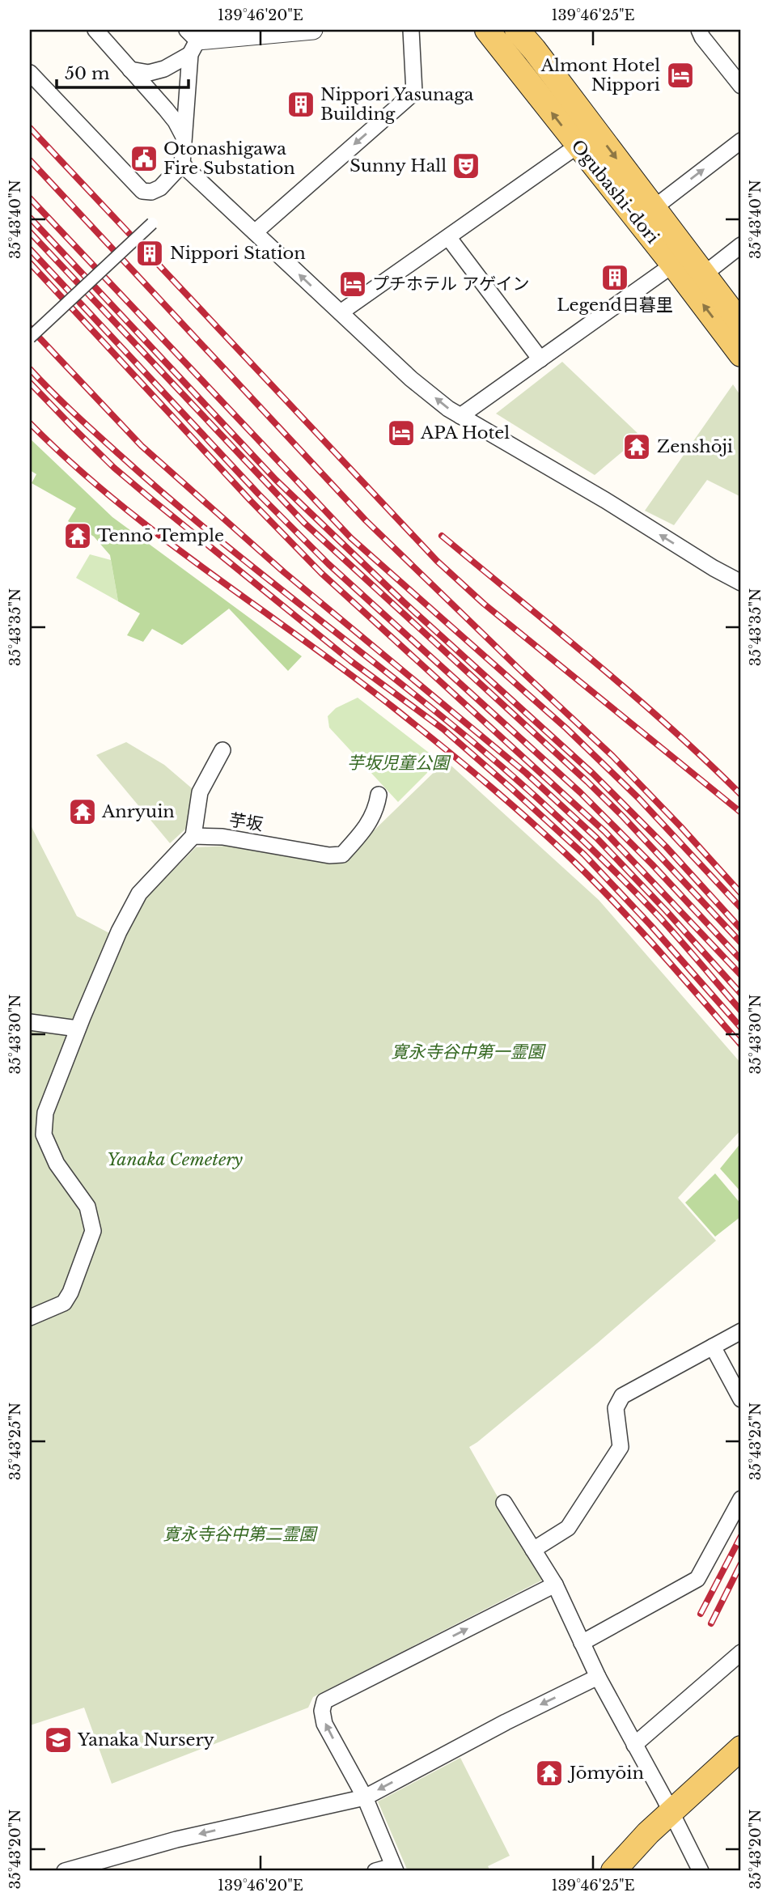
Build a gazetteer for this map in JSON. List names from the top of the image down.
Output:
{
  "streets": {
    "main road": ["Ogubashi-dori"],
    "street": ["芋坂"]
  },
  "parks": [
    "芋坂児童公園",
    "寛永寺谷中第一霊園",
    "Yanaka Cemetery",
    "寛永寺谷中第二霊園"
  ],
  "places": {
    "hotel": ["Almont Hotel Nippori", "プチホテル アゲイン", "APA Hotel"],
    "building": ["Nippori Yasunaga Building", "Nippori Station", "Legend日暮里"],
    "public building": ["Otonashigawa Fire Substation"],
    "theatre": ["Sunny Hall"],
    "temple": [
      "Zenshōji",
      "Tennō Temple",
      "Anryuin",
      "Jōmyōin"
    ],
    "school or university": ["Yanaka Nursery"]
  },
  "scale_bar": "50 m",
  "coordinates": [
    "139°46'20\"E",
    "139°46'25\"E",
    "35°43'40\"N",
    "35°43'35\"N",
    "35°43'30\"N",
    "35°43'25\"N",
    "35°43'20\"N"
  ]
}
